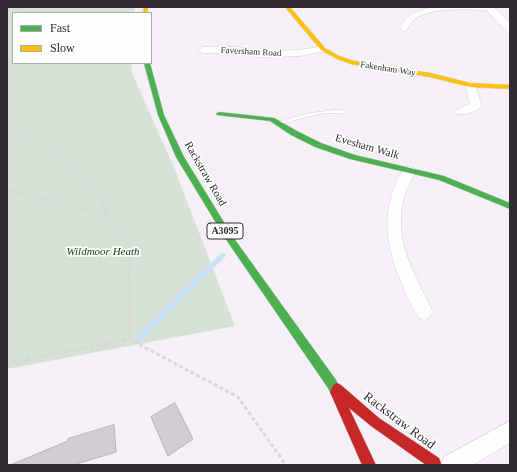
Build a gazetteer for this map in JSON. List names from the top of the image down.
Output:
{
  "streets": {
    "street": [
      "Faversham Road",
      "Fakenham Way",
      "Evesham Walk",
      "Rackstraw Road",
      "A3095"
    ]
  },
  "crossings": [
    ["Faversham Road", "Fakenham Way"]
  ],
  "parks": ["Wildmoor Heath"],
  "legend": ["Fast", "Slow"]
}
